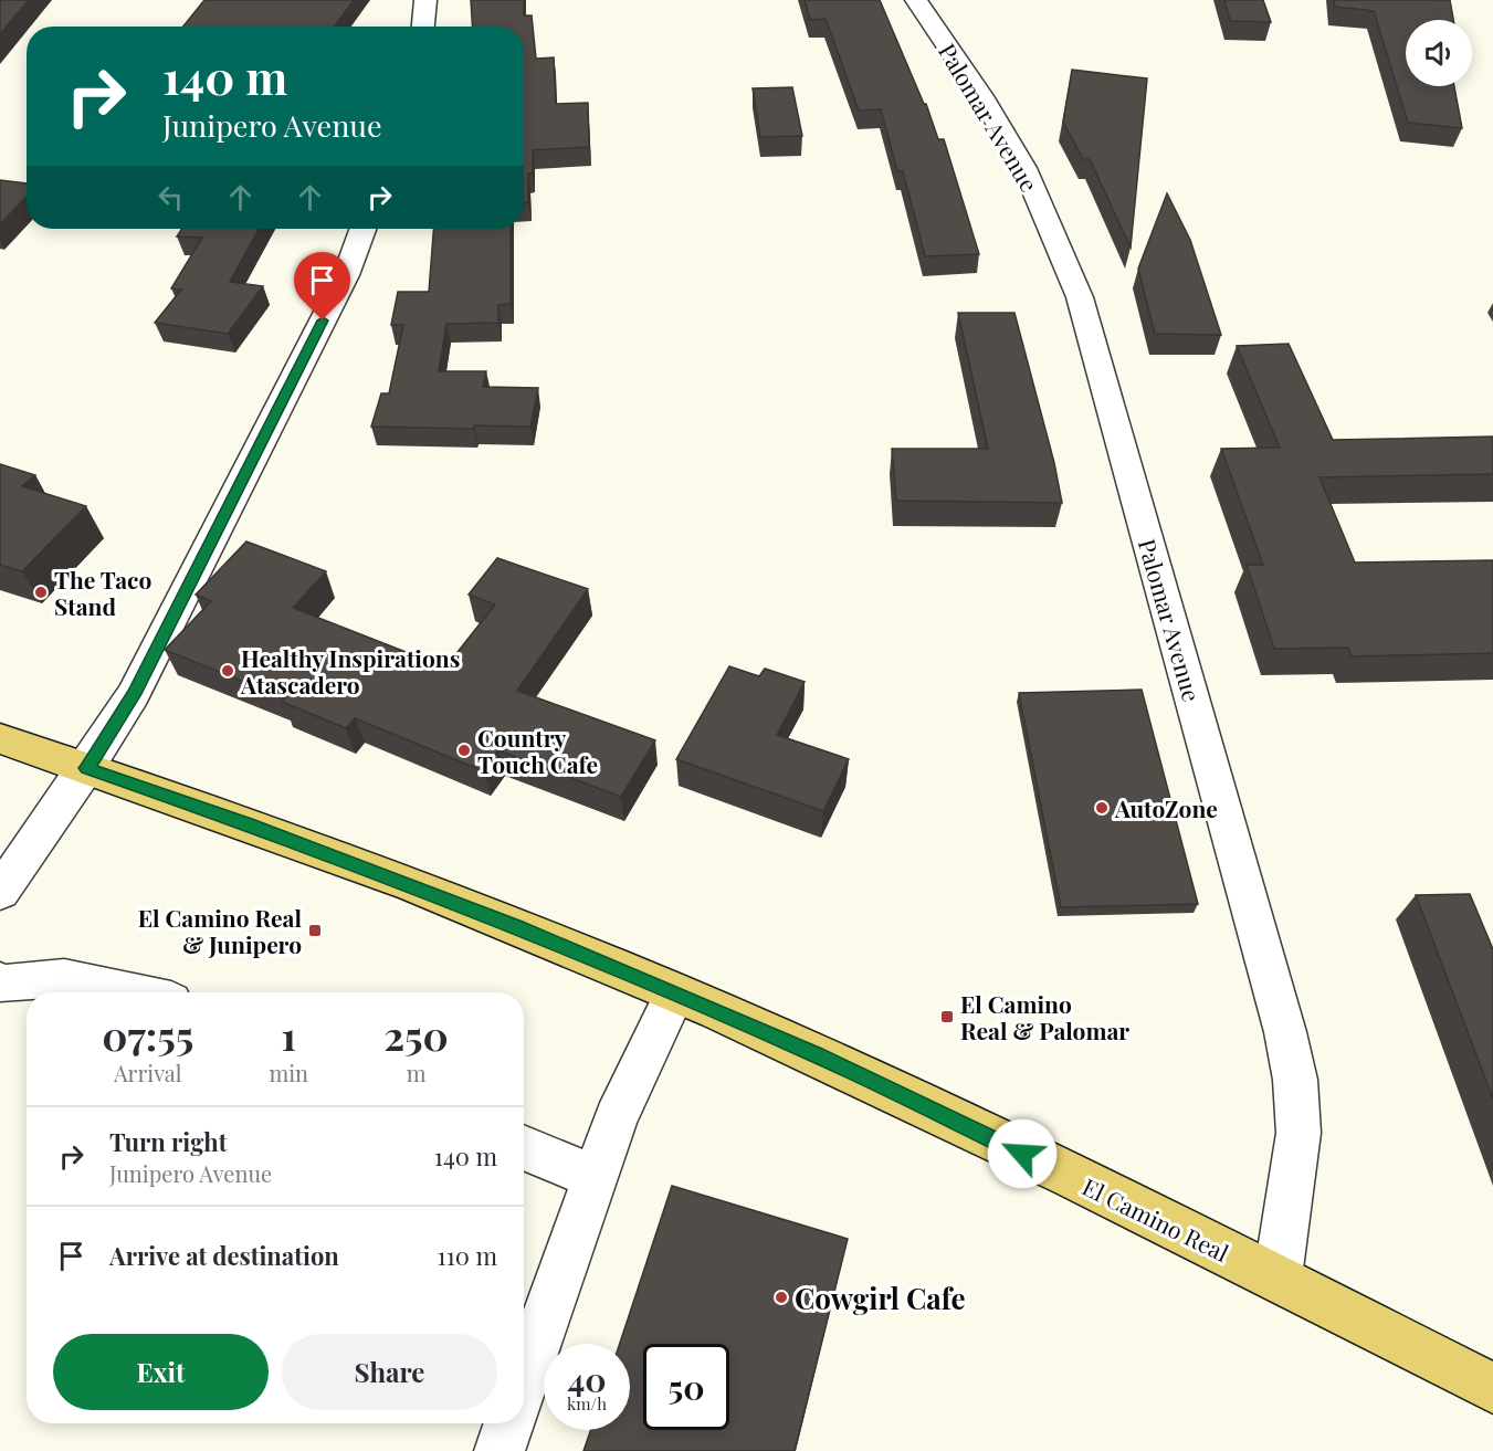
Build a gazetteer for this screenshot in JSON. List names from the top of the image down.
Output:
{
  "streets": {
    "main road": ["El Camino Real"],
    "street": ["Palomar Avenue"]
  },
  "crossings": [
    ["Palomar Avenue", "El Camino Real"]
  ],
  "places": {
    "other": [
      "The Taco Stand",
      "Healthy Inspirations Atascadero",
      "Country Touch Cafe",
      "AutoZone",
      "Cowgirl Cafe"
    ],
    "transit": ["El Camino Real & Junipero", "El Camino Real & Palomar"]
  },
  "page": {
    "turn": ["140 m", "Junipero Avenue"],
    "eta": [
      "07:55",
      "Arrival",
      "1",
      "min",
      "250",
      "m"
    ],
    "list": [
      {
        "name": "Turn right",
        "note": "Junipero Avenue",
        "value": "140 m"
      },
      {
        "name": "Arrive at destination",
        "value": "110 m"
      }
    ],
    "buttons": ["Exit", "Share"],
    "speed": "40 km/h",
    "limit": "50"
  }
}
